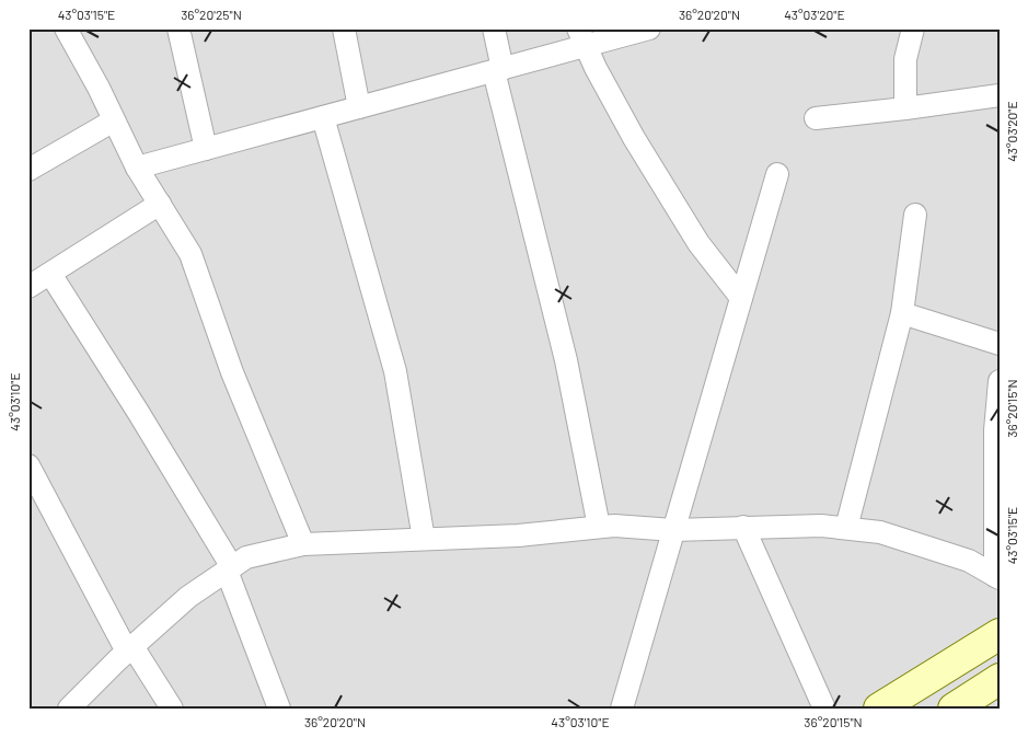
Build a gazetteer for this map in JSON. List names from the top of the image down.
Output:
{
  "coordinates": [
    "43°03'15\"E",
    "36°20'25\"N",
    "36°20'20\"N",
    "43°03'20\"E",
    "43°03'10\"E",
    "36°20'15\"N"
  ]
}
